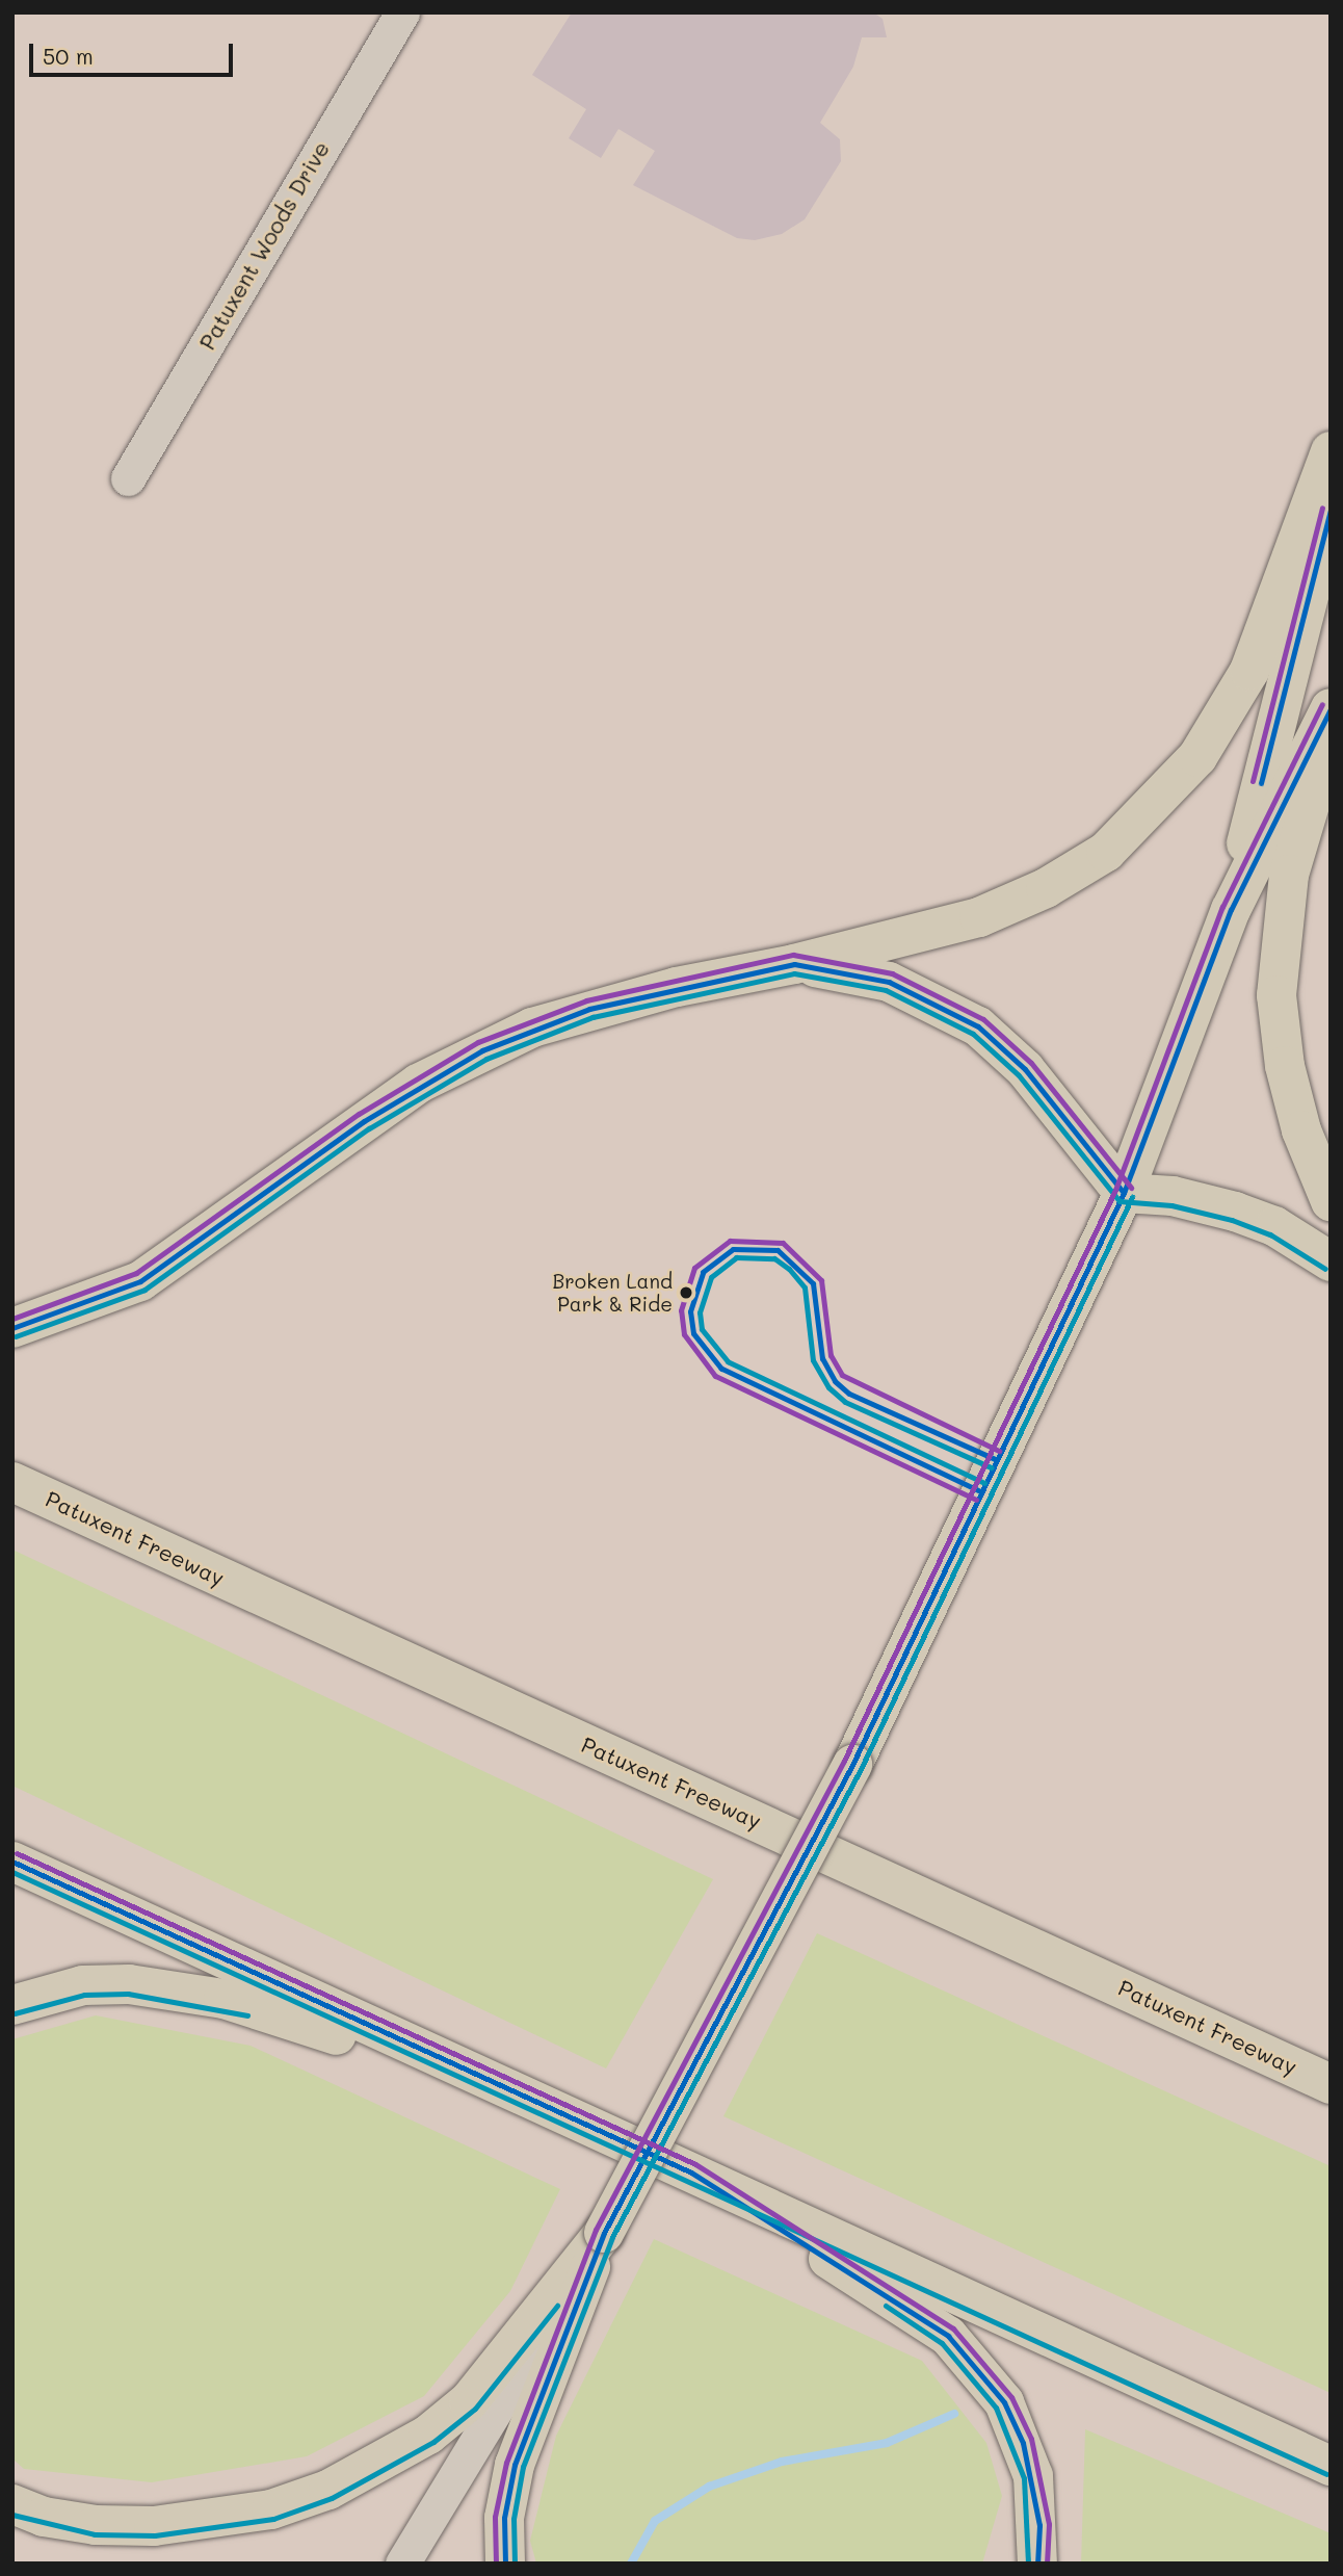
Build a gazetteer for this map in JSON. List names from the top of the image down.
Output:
{
  "streets": {
    "main road": ["Patuxent Freeway"],
    "street": ["Patuxent Woods Drive"]
  },
  "places": ["Broken Land Park & Ride"],
  "scale_bar": "50 m"
}
